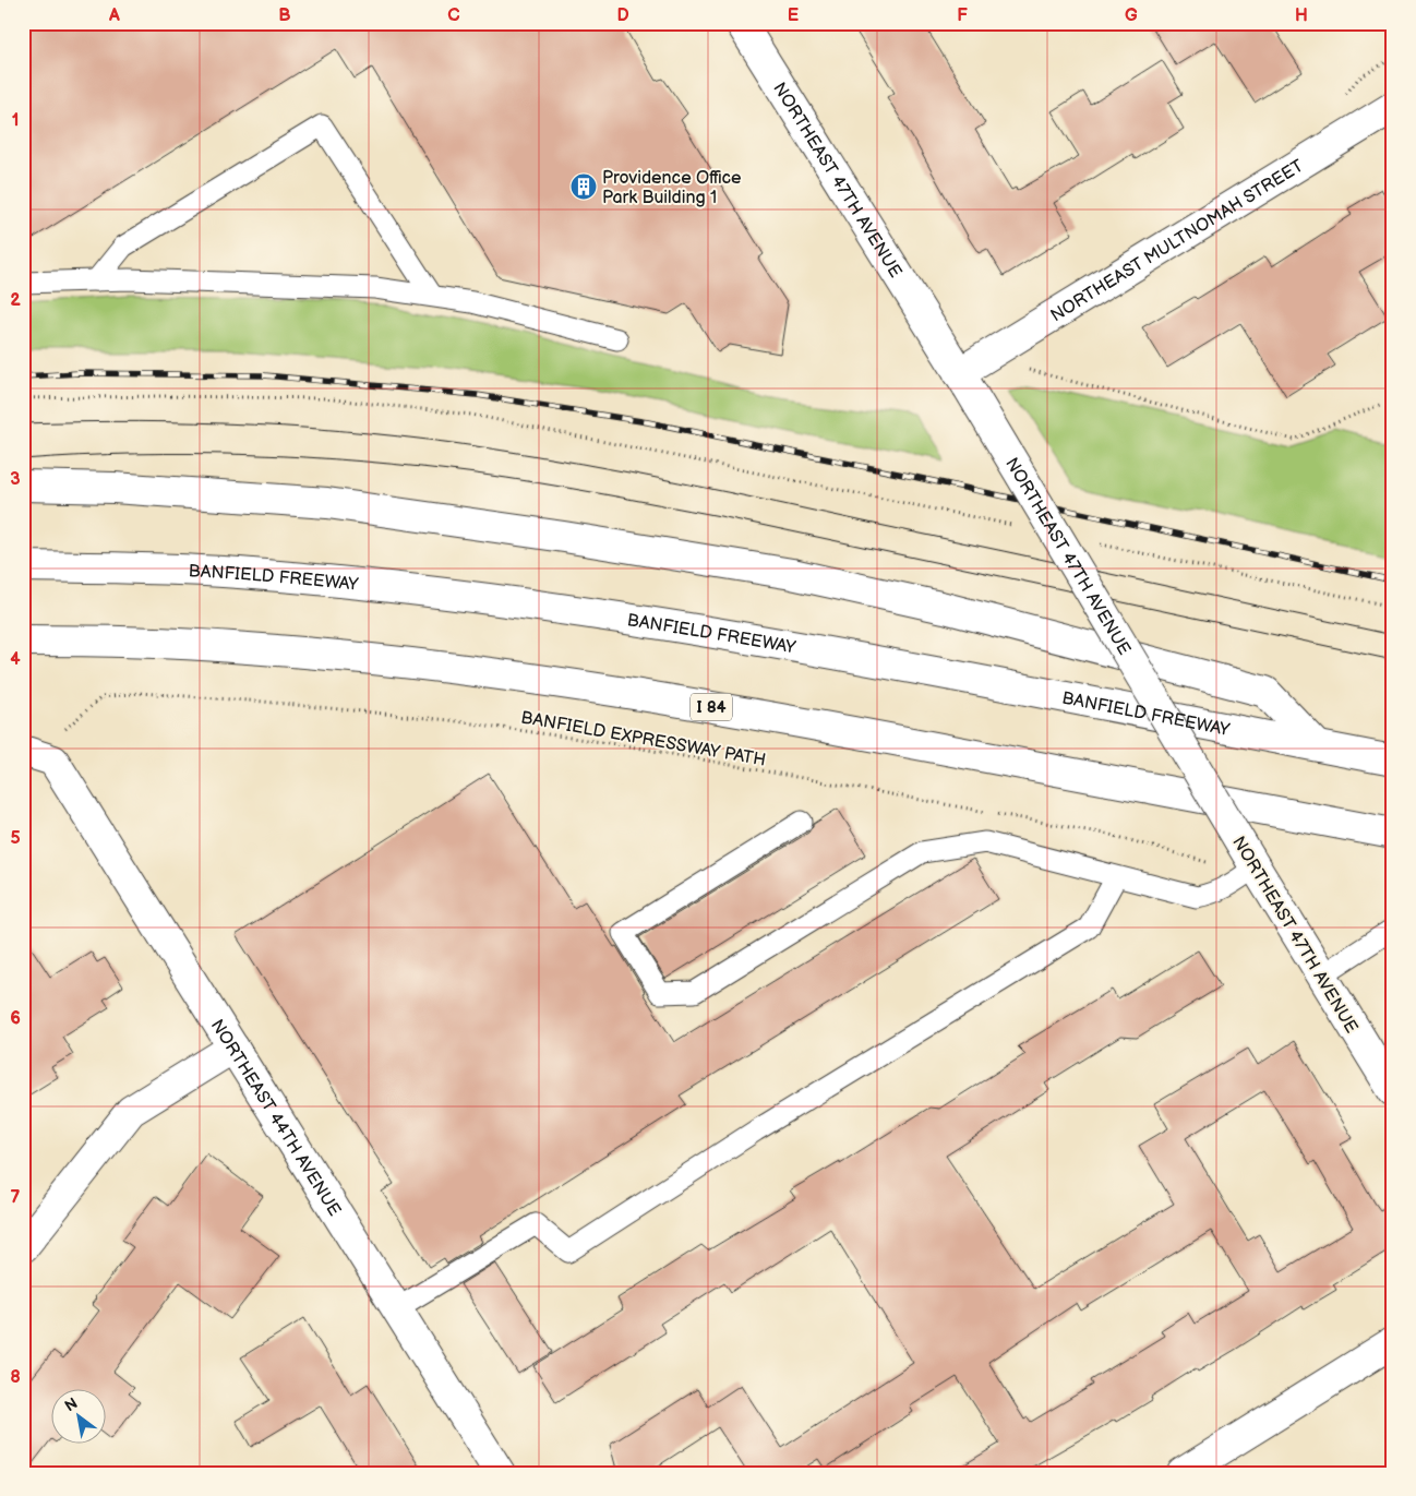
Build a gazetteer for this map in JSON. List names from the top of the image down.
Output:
{
  "streets": {
    "main road": [
      "NORTHEAST 47TH AVENUE",
      "NORTHEAST MULTNOMAH STREET",
      "BANFIELD FREEWAY",
      "I 84",
      "NORTHEAST 44TH AVENUE"
    ],
    "path": ["BANFIELD EXPRESSWAY PATH"]
  },
  "crossings": [
    ["NORTHEAST 47TH AVENUE", "NORTHEAST MULTNOMAH STREET"],
    ["NORTHEAST 47TH AVENUE", "BANFIELD EXPRESSWAY PATH"],
    ["BANFIELD EXPRESSWAY PATH", "NORTHEAST 44TH AVENUE"]
  ],
  "places": {
    "building": ["Providence Office Park Building 1"]
  },
  "north": "top left",
  "grid": {
    "columns": [
      "A",
      "B",
      "C",
      "D",
      "E",
      "F",
      "G",
      "H"
    ],
    "rows": [
      "1",
      "2",
      "3",
      "4",
      "5",
      "6",
      "7",
      "8"
    ]
  }
}
